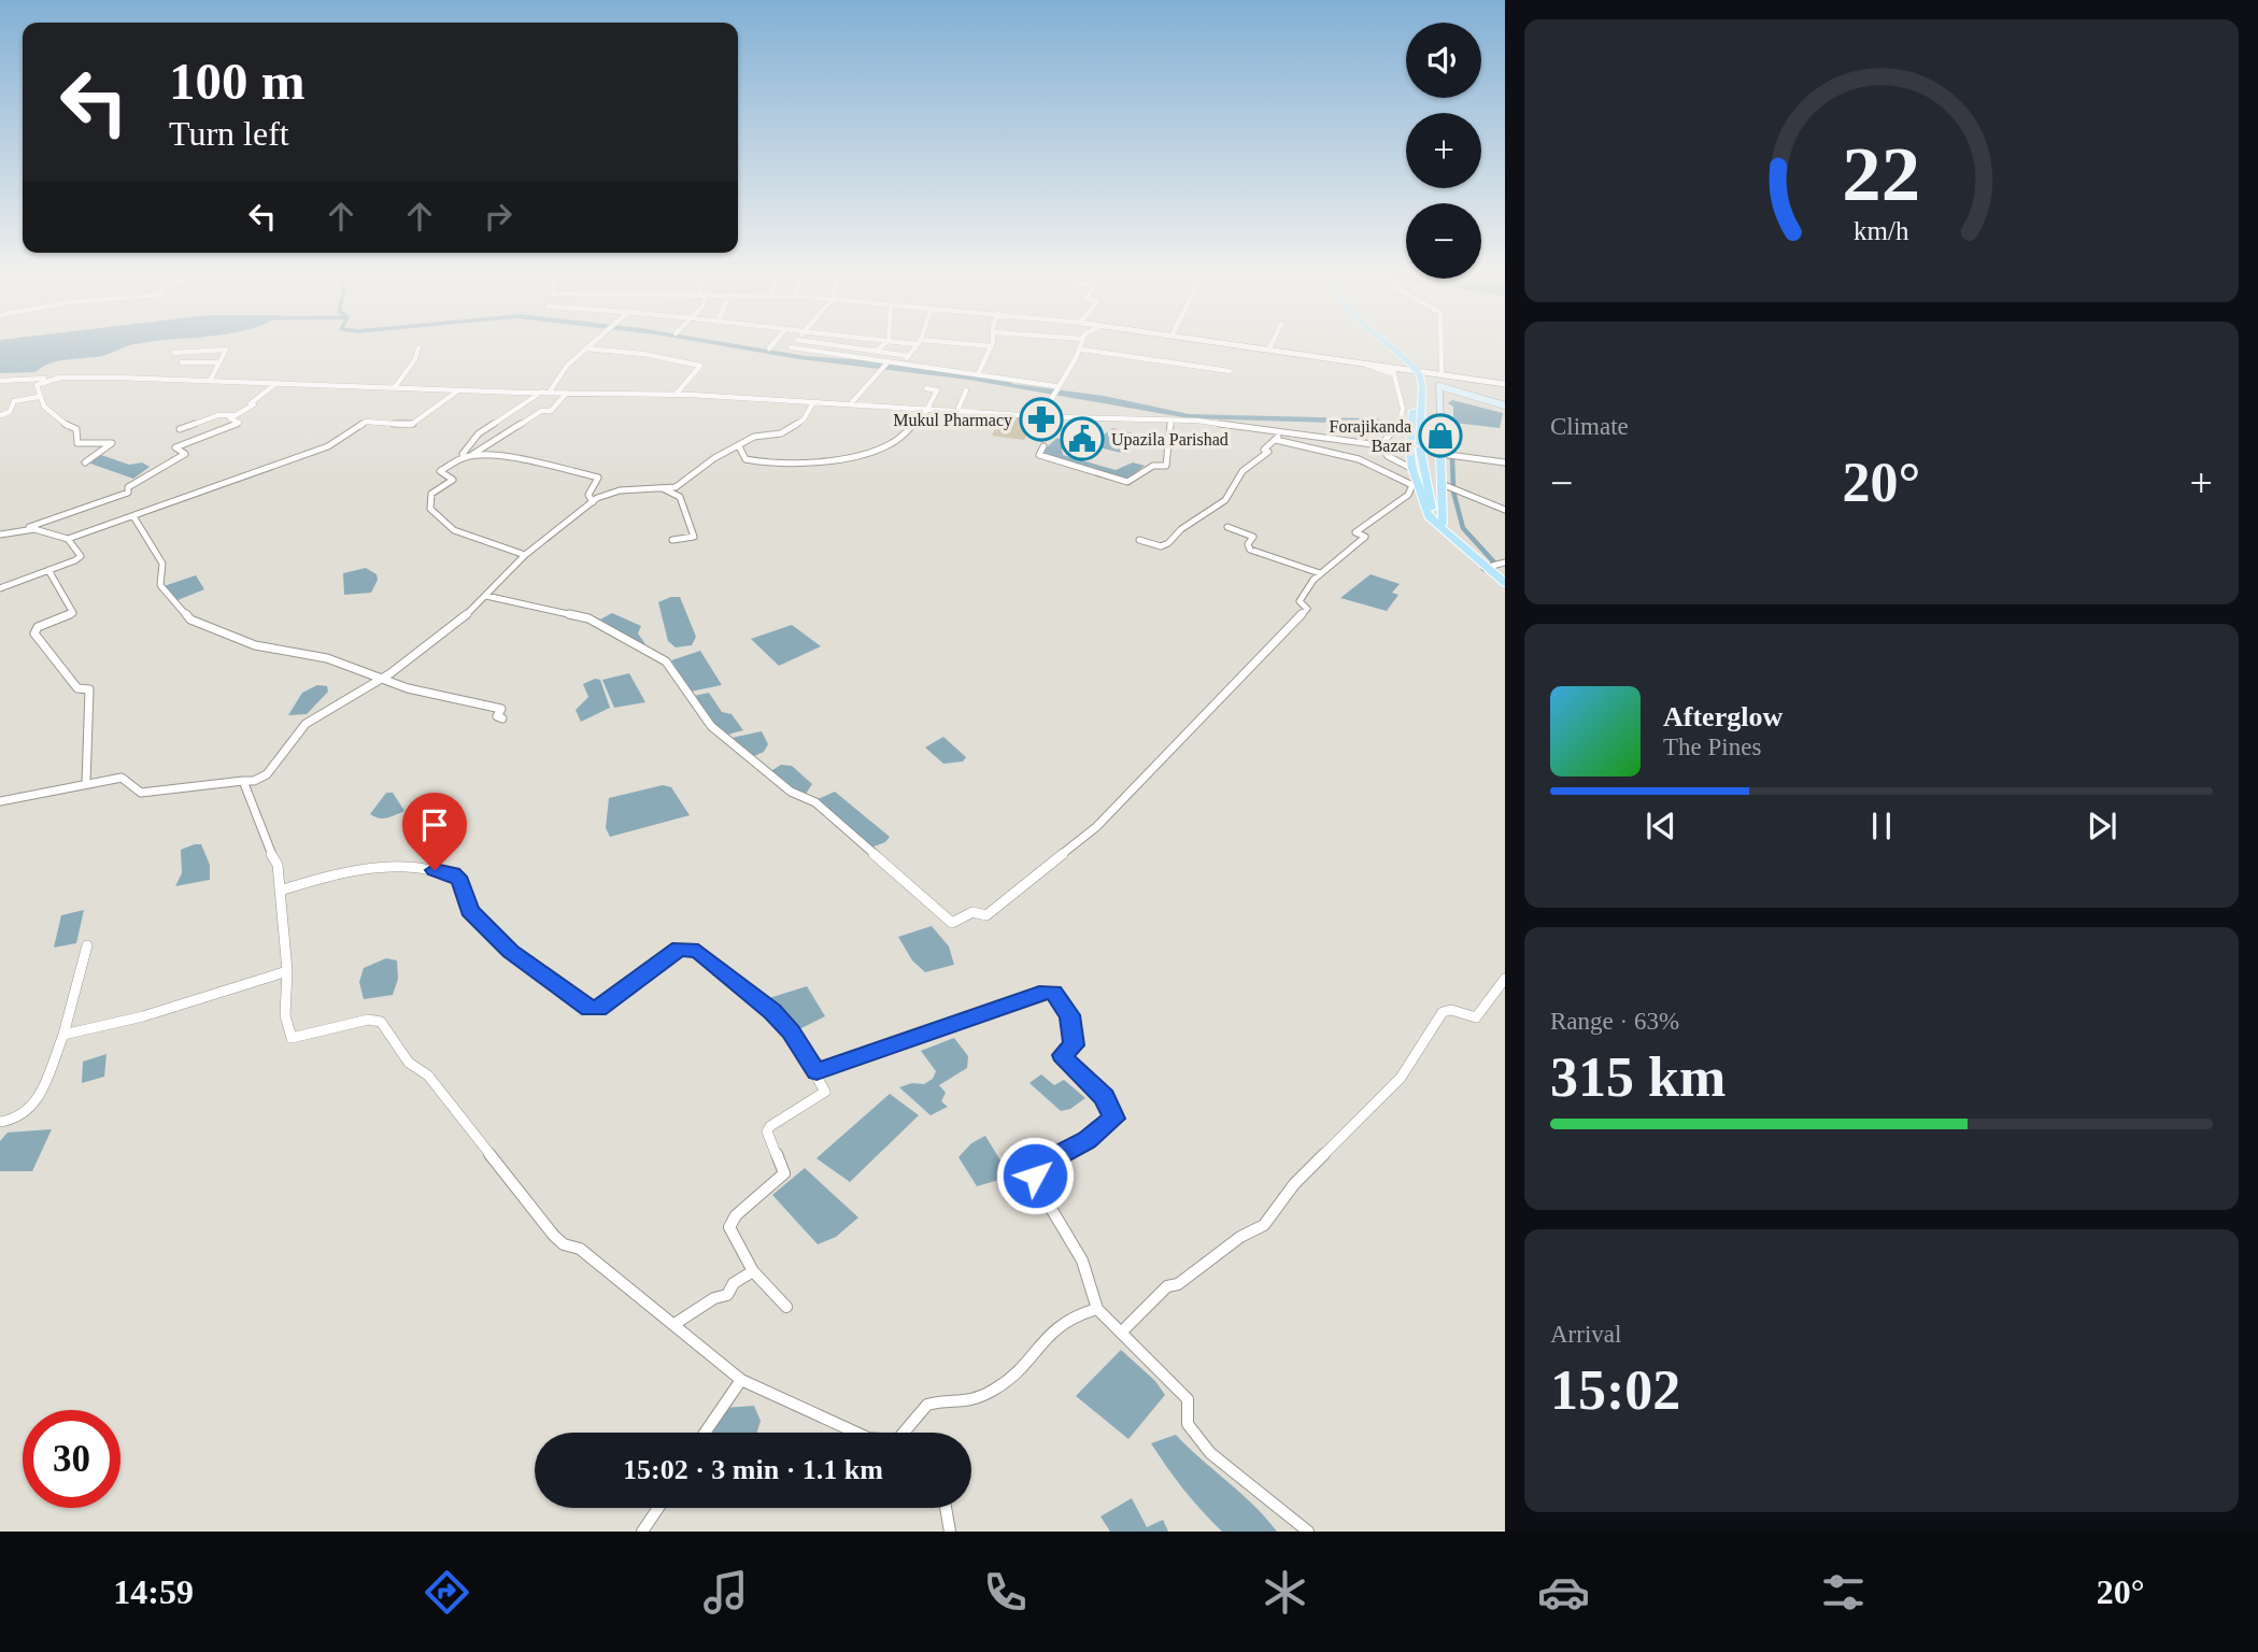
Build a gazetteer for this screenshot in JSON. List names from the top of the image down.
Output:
{
  "places": {
    "pharmacy": ["Mukul Pharmacy"],
    "shop": ["Forajikanda Bazar"],
    "public building": ["Upazila Parishad"]
  },
  "page": {
    "map_buttons": ["+", "−"],
    "turn": ["100 m", "Turn left"],
    "tile": [
      "Climate",
      ["Range · 63%", "315 km"],
      ["Arrival", "15:02"]
    ],
    "heat": ["−", "20°", "+"],
    "song": ["Afterglow", "The Pines"],
    "limit": "30",
    "trip": "15:02 · 3 min · 1.1 km",
    "tabs": ["14:59", "20°"],
    "gauge": ["22", "km/h"]
  }
}
